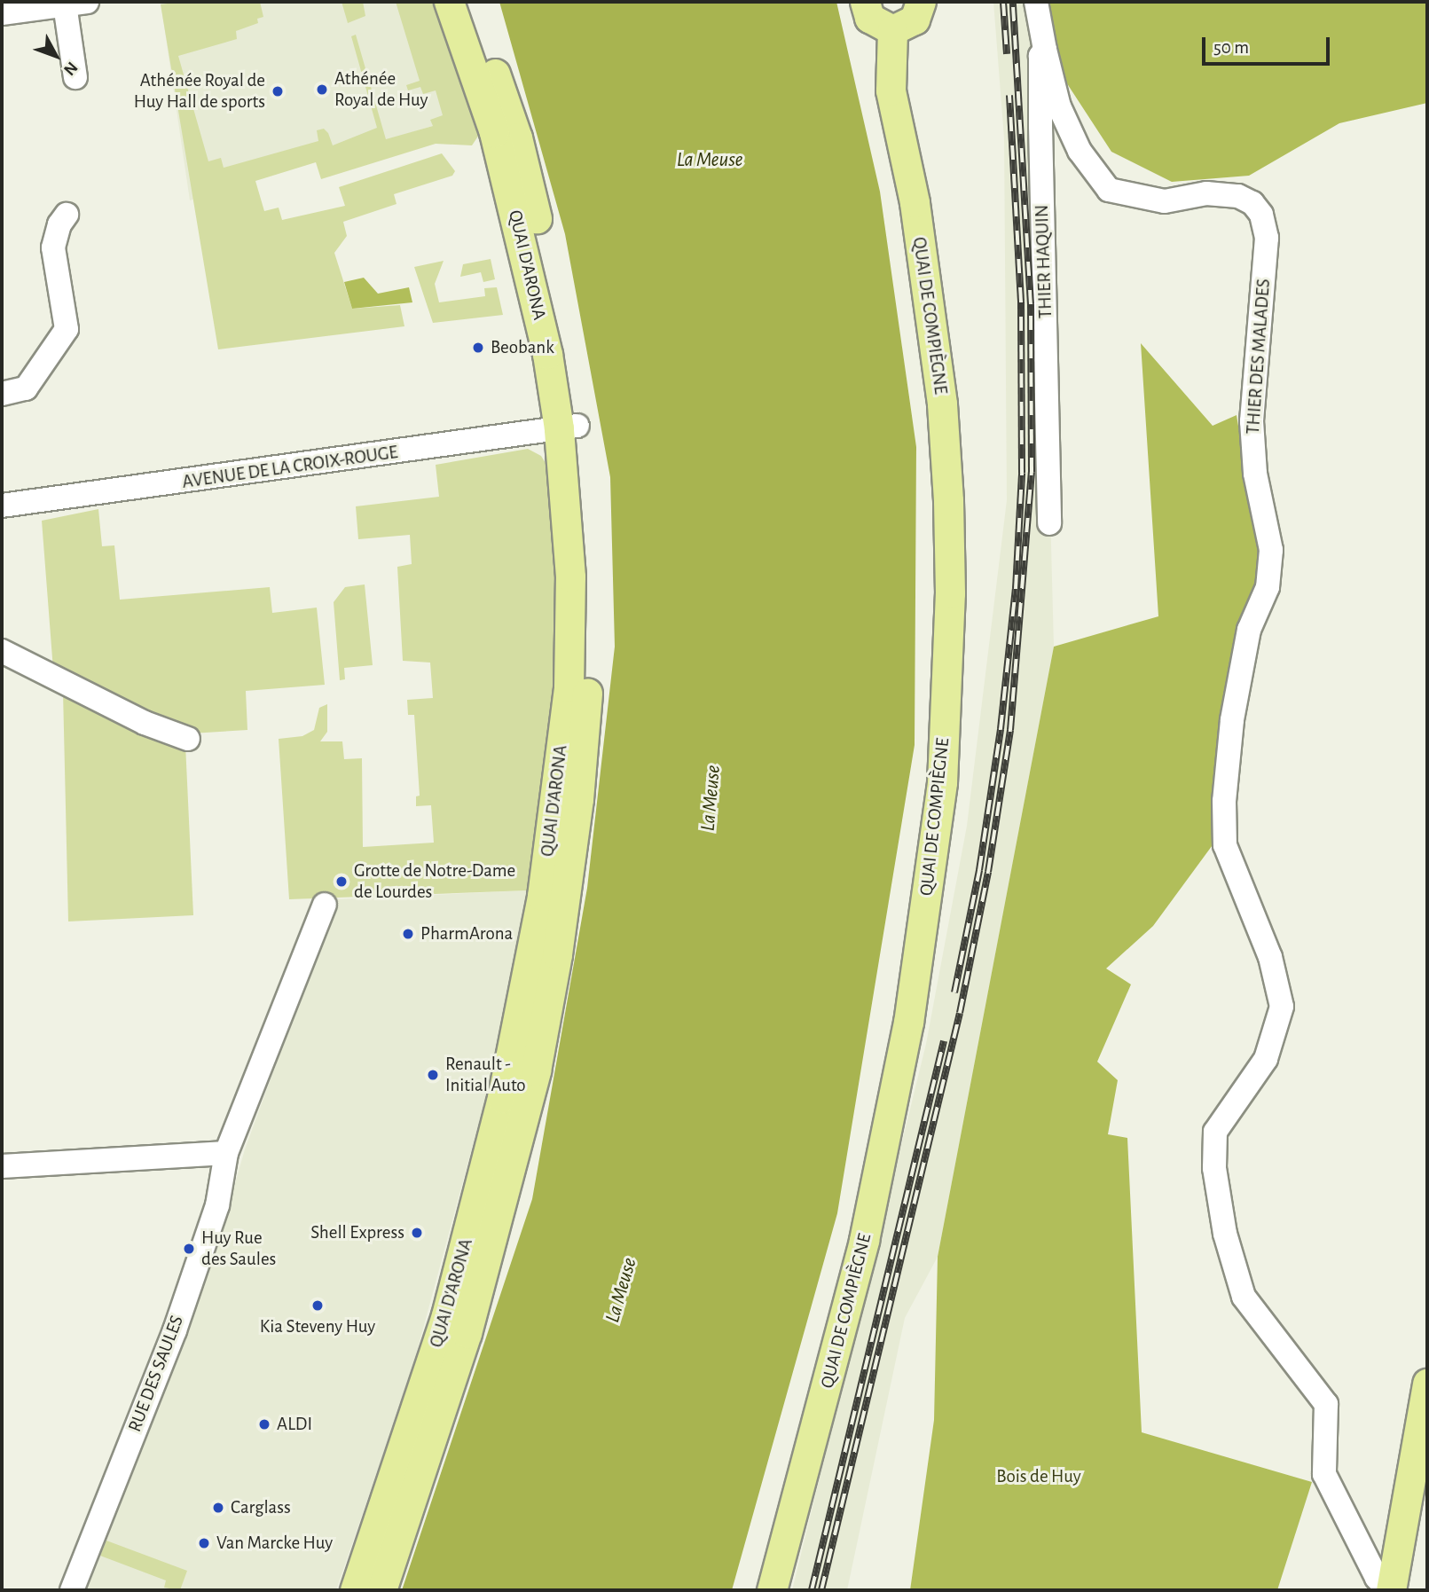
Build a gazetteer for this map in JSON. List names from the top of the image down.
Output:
{
  "streets": {
    "main road": ["QUAI D'ARONA", "QUAI DE COMPIÈGNE"],
    "street": [
      "THIER HAQUIN",
      "THIER DES MALADES",
      "AVENUE DE LA CROIX-ROUGE",
      "RUE DES SAULES"
    ]
  },
  "crossings": [
    ["THIER HAQUIN", "THIER DES MALADES"],
    ["QUAI D'ARONA", "AVENUE DE LA CROIX-ROUGE"]
  ],
  "water": ["La Meuse"],
  "parks": ["Bois de Huy"],
  "places": [
    "Athénée Royal de Huy",
    "Athénée Royal de Huy Hall de sports",
    "Beobank",
    "Grotte de Notre-Dame de Lourdes",
    "PharmArona",
    "Renault - Initial Auto",
    "Shell Express",
    "Huy Rue des Saules",
    "Kia Steveny Huy",
    "ALDI",
    "Carglass",
    "Van Marcke Huy"
  ],
  "scale_bar": "50 m",
  "north": "bottom right"
}
